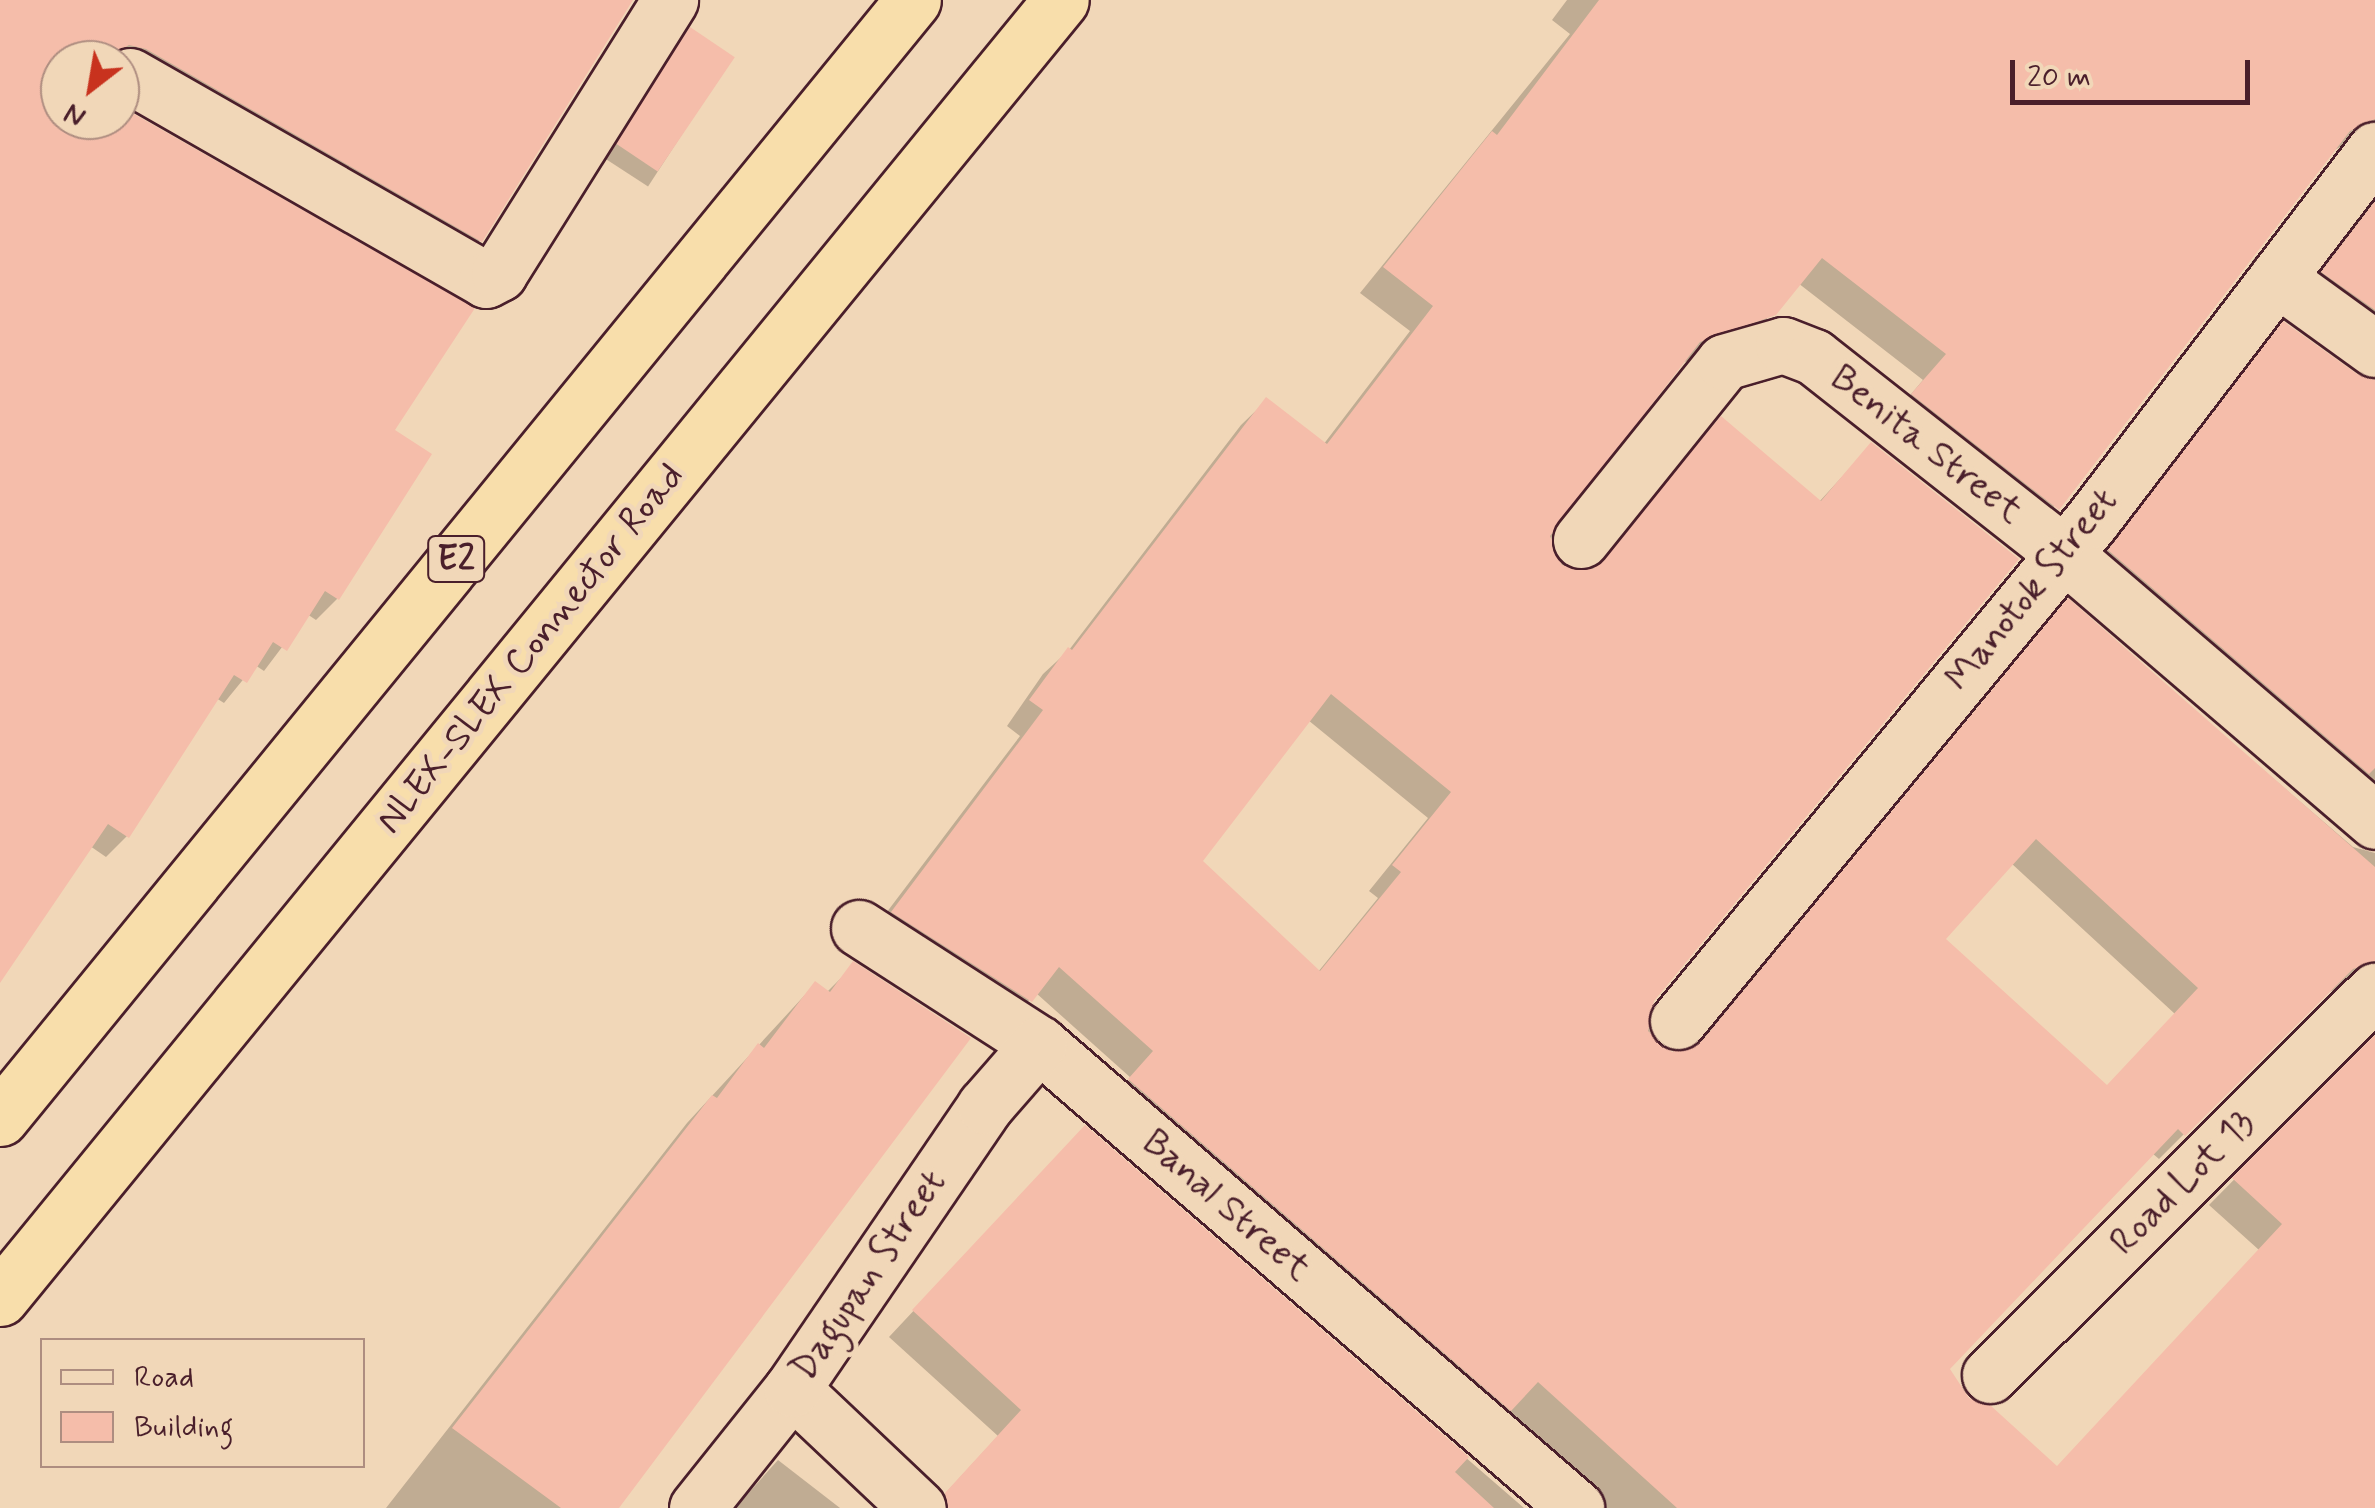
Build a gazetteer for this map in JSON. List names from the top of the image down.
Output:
{
  "streets": {
    "highway": ["E2", "NLEX-SLEX Connector Road"],
    "street": [
      "Benita Street",
      "Manotok Street",
      "Road Lot 13",
      "Banal Street",
      "Dagupan Street"
    ]
  },
  "crossings": [
    ["Benita Street", "Manotok Street"],
    ["Banal Street", "Dagupan Street"]
  ],
  "legend": ["Road", "Building"],
  "scale_bar": "20 m",
  "north": "bottom left"
}
